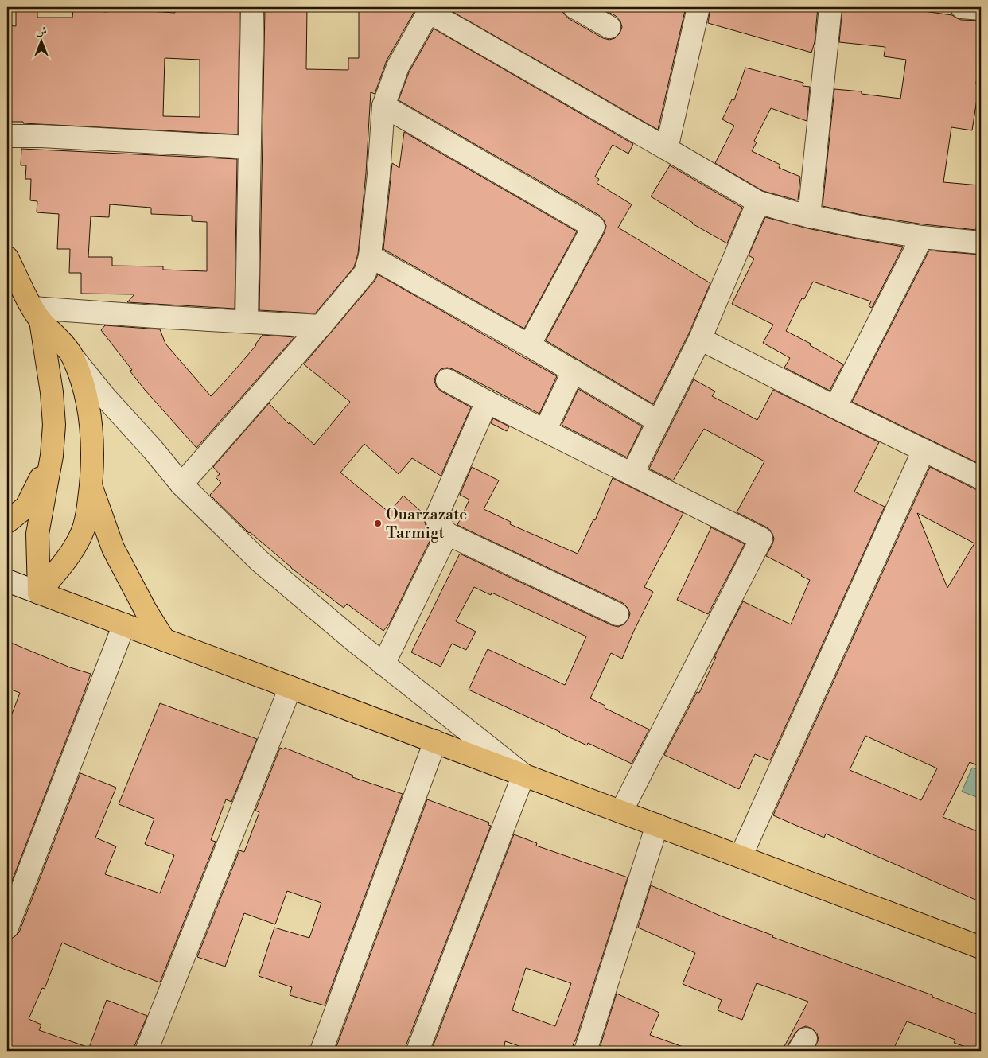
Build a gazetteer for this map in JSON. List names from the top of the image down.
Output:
{
  "places": ["Ouarzazate Tarmigt"],
  "north": "top"
}
